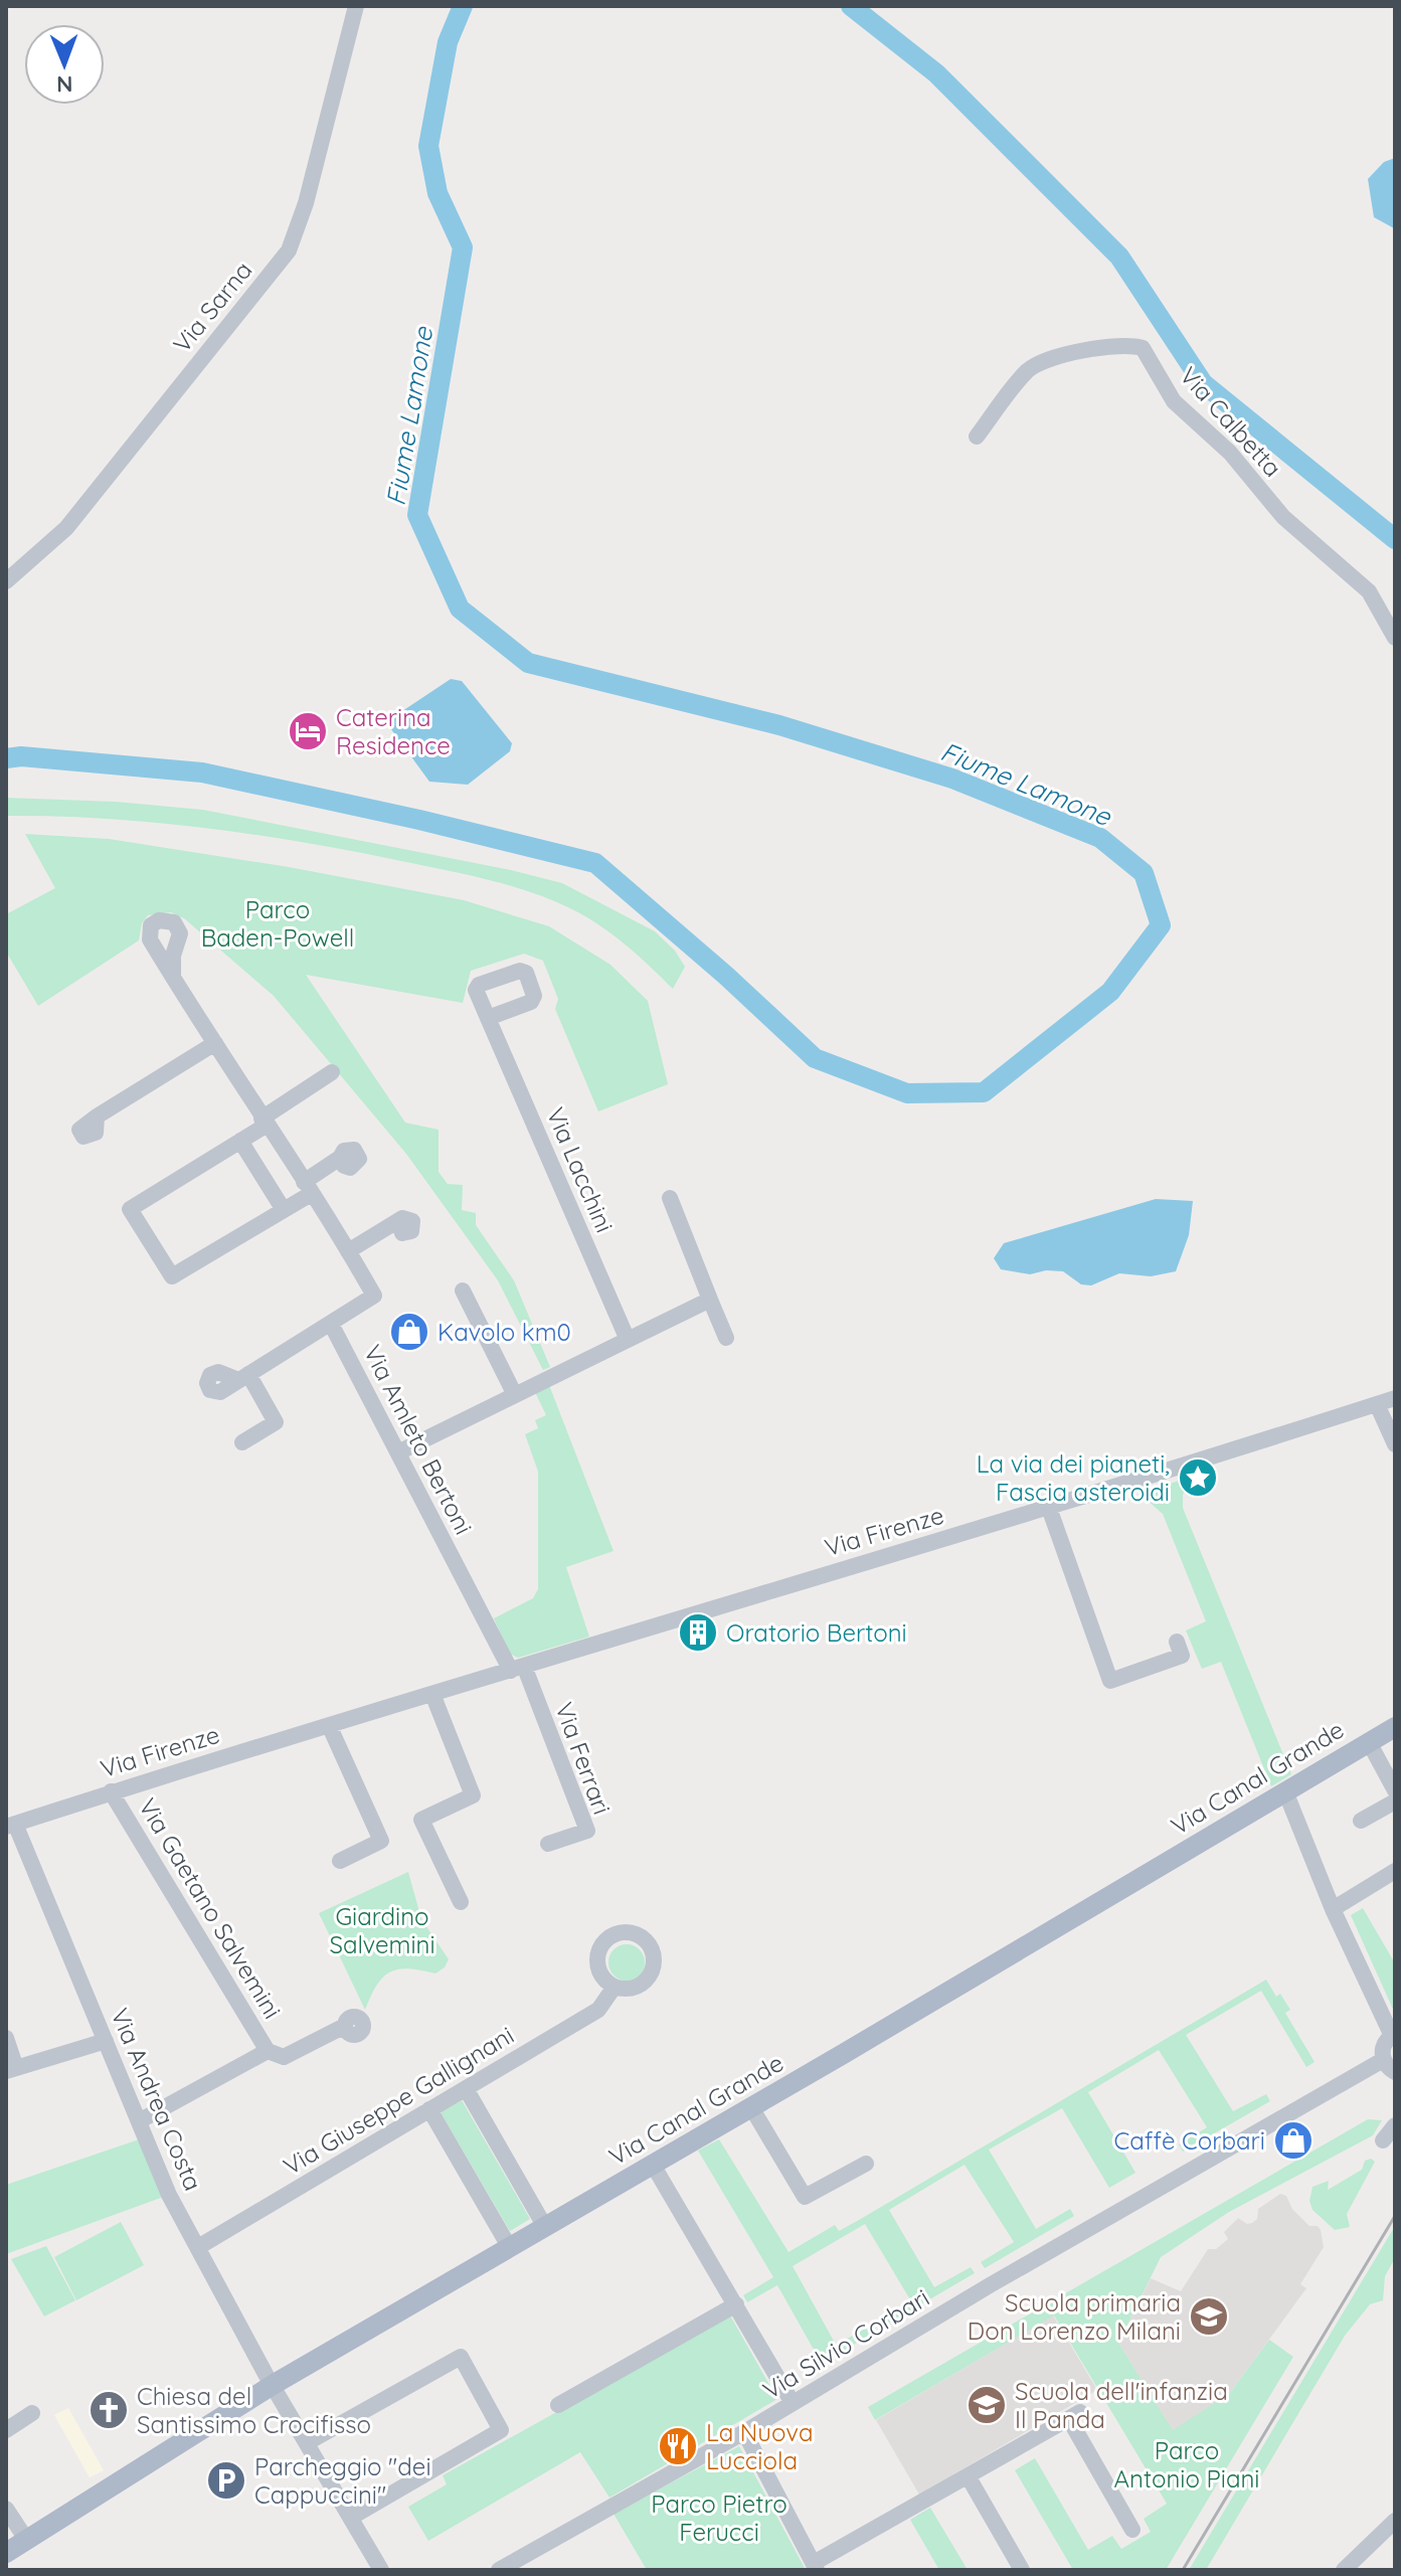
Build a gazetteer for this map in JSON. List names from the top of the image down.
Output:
{
  "streets": {
    "main road": ["Via Canal Grande"],
    "street": [
      "Via Sarna",
      "Via Calbetta",
      "Via Lacchini",
      "Via Amleto Bertoni",
      "Via Firenze",
      "Via Ferrari",
      "Via Gaetano Salvemini",
      "Via Andrea Costa",
      "Via Giuseppe Gallignani",
      "Via Silvio Corbari"
    ]
  },
  "crossings": [
    ["Via Amleto Bertoni", "Via Firenze"],
    ["Via Amleto Bertoni", "Via Ferrari"],
    ["Via Firenze", "Via Ferrari"],
    ["Via Firenze", "Via Gaetano Salvemini"],
    ["Via Firenze", "Via Andrea Costa"],
    ["Via Canal Grande", "Via Andrea Costa"],
    ["Via Canal Grande", "Via Silvio Corbari"],
    ["Via Gaetano Salvemini", "Via Andrea Costa"],
    ["Via Andrea Costa", "Via Giuseppe Gallignani"]
  ],
  "water": ["Fiume Lamone"],
  "parks": [
    "Parco Baden-Powell",
    "Giardino Salvemini",
    "Parco Antonio Piani",
    "Parco Pietro Ferucci"
  ],
  "places": {
    "hotel": ["Caterina Residence"],
    "shop": ["Kavolo km0", "Caffè Corbari"],
    "place": ["La via dei pianeti, Fascia asteroidi"],
    "building": ["Oratorio Bertoni"],
    "school or university": ["Scuola primaria Don Lorenzo Milani", "Scuola dell'infanzia Il Panda"],
    "church": ["Chiesa del Santissimo Crocifisso"],
    "restaurant": ["La Nuova Lucciola"],
    "parking": ["Parcheggio \"dei Cappuccini\""]
  },
  "north": "bottom"
}
